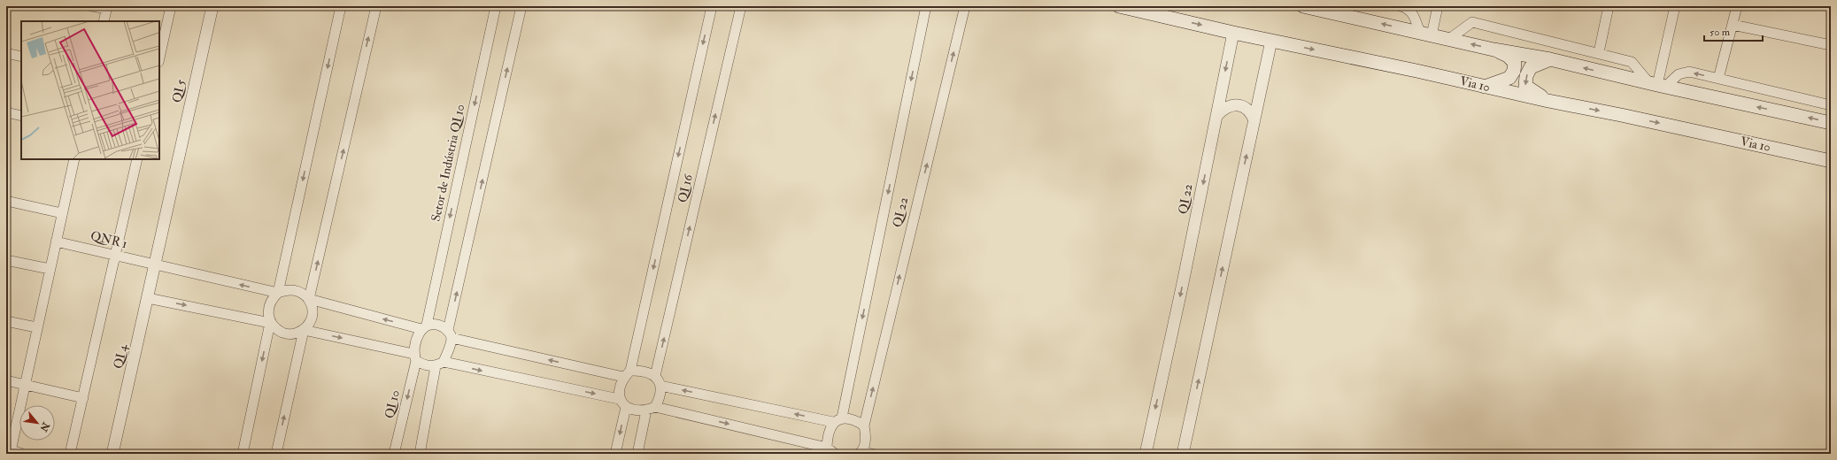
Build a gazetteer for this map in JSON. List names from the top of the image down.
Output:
{
  "streets": {
    "main road": ["Via 10"],
    "street": [
      "QI 5",
      "Setor de Indústria QI 10",
      "QI 16",
      "QI 22",
      "QNR 1",
      "QI 4",
      "QI 10"
    ]
  },
  "crossings": [
    ["Via 10", "QI 22"],
    ["QI 5", "QNR 1"],
    ["QI 5", "QI 4"],
    ["Setor de Indústria QI 10", "QI 10"],
    ["QNR 1", "QI 4"]
  ],
  "scale_bar": "50 m",
  "north": "bottom right"
}
